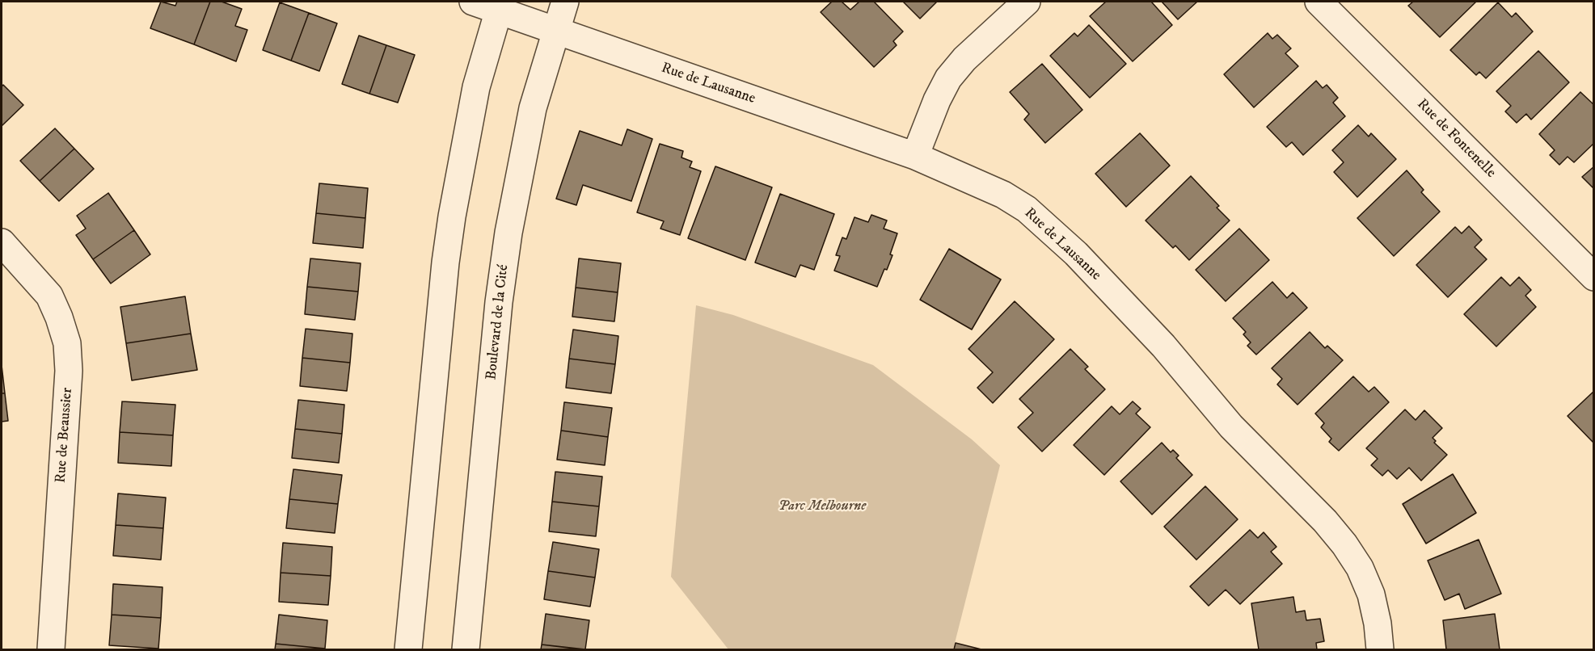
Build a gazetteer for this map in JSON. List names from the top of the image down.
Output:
{
  "streets": {
    "street": [
      "Rue de Lausanne",
      "Rue de Fontenelle",
      "Boulevard de la Cité",
      "Rue de Beaussier"
    ]
  },
  "crossings": [
    ["Rue de Lausanne", "Boulevard de la Cité"]
  ],
  "parks": ["Parc Melbourne"]
}
